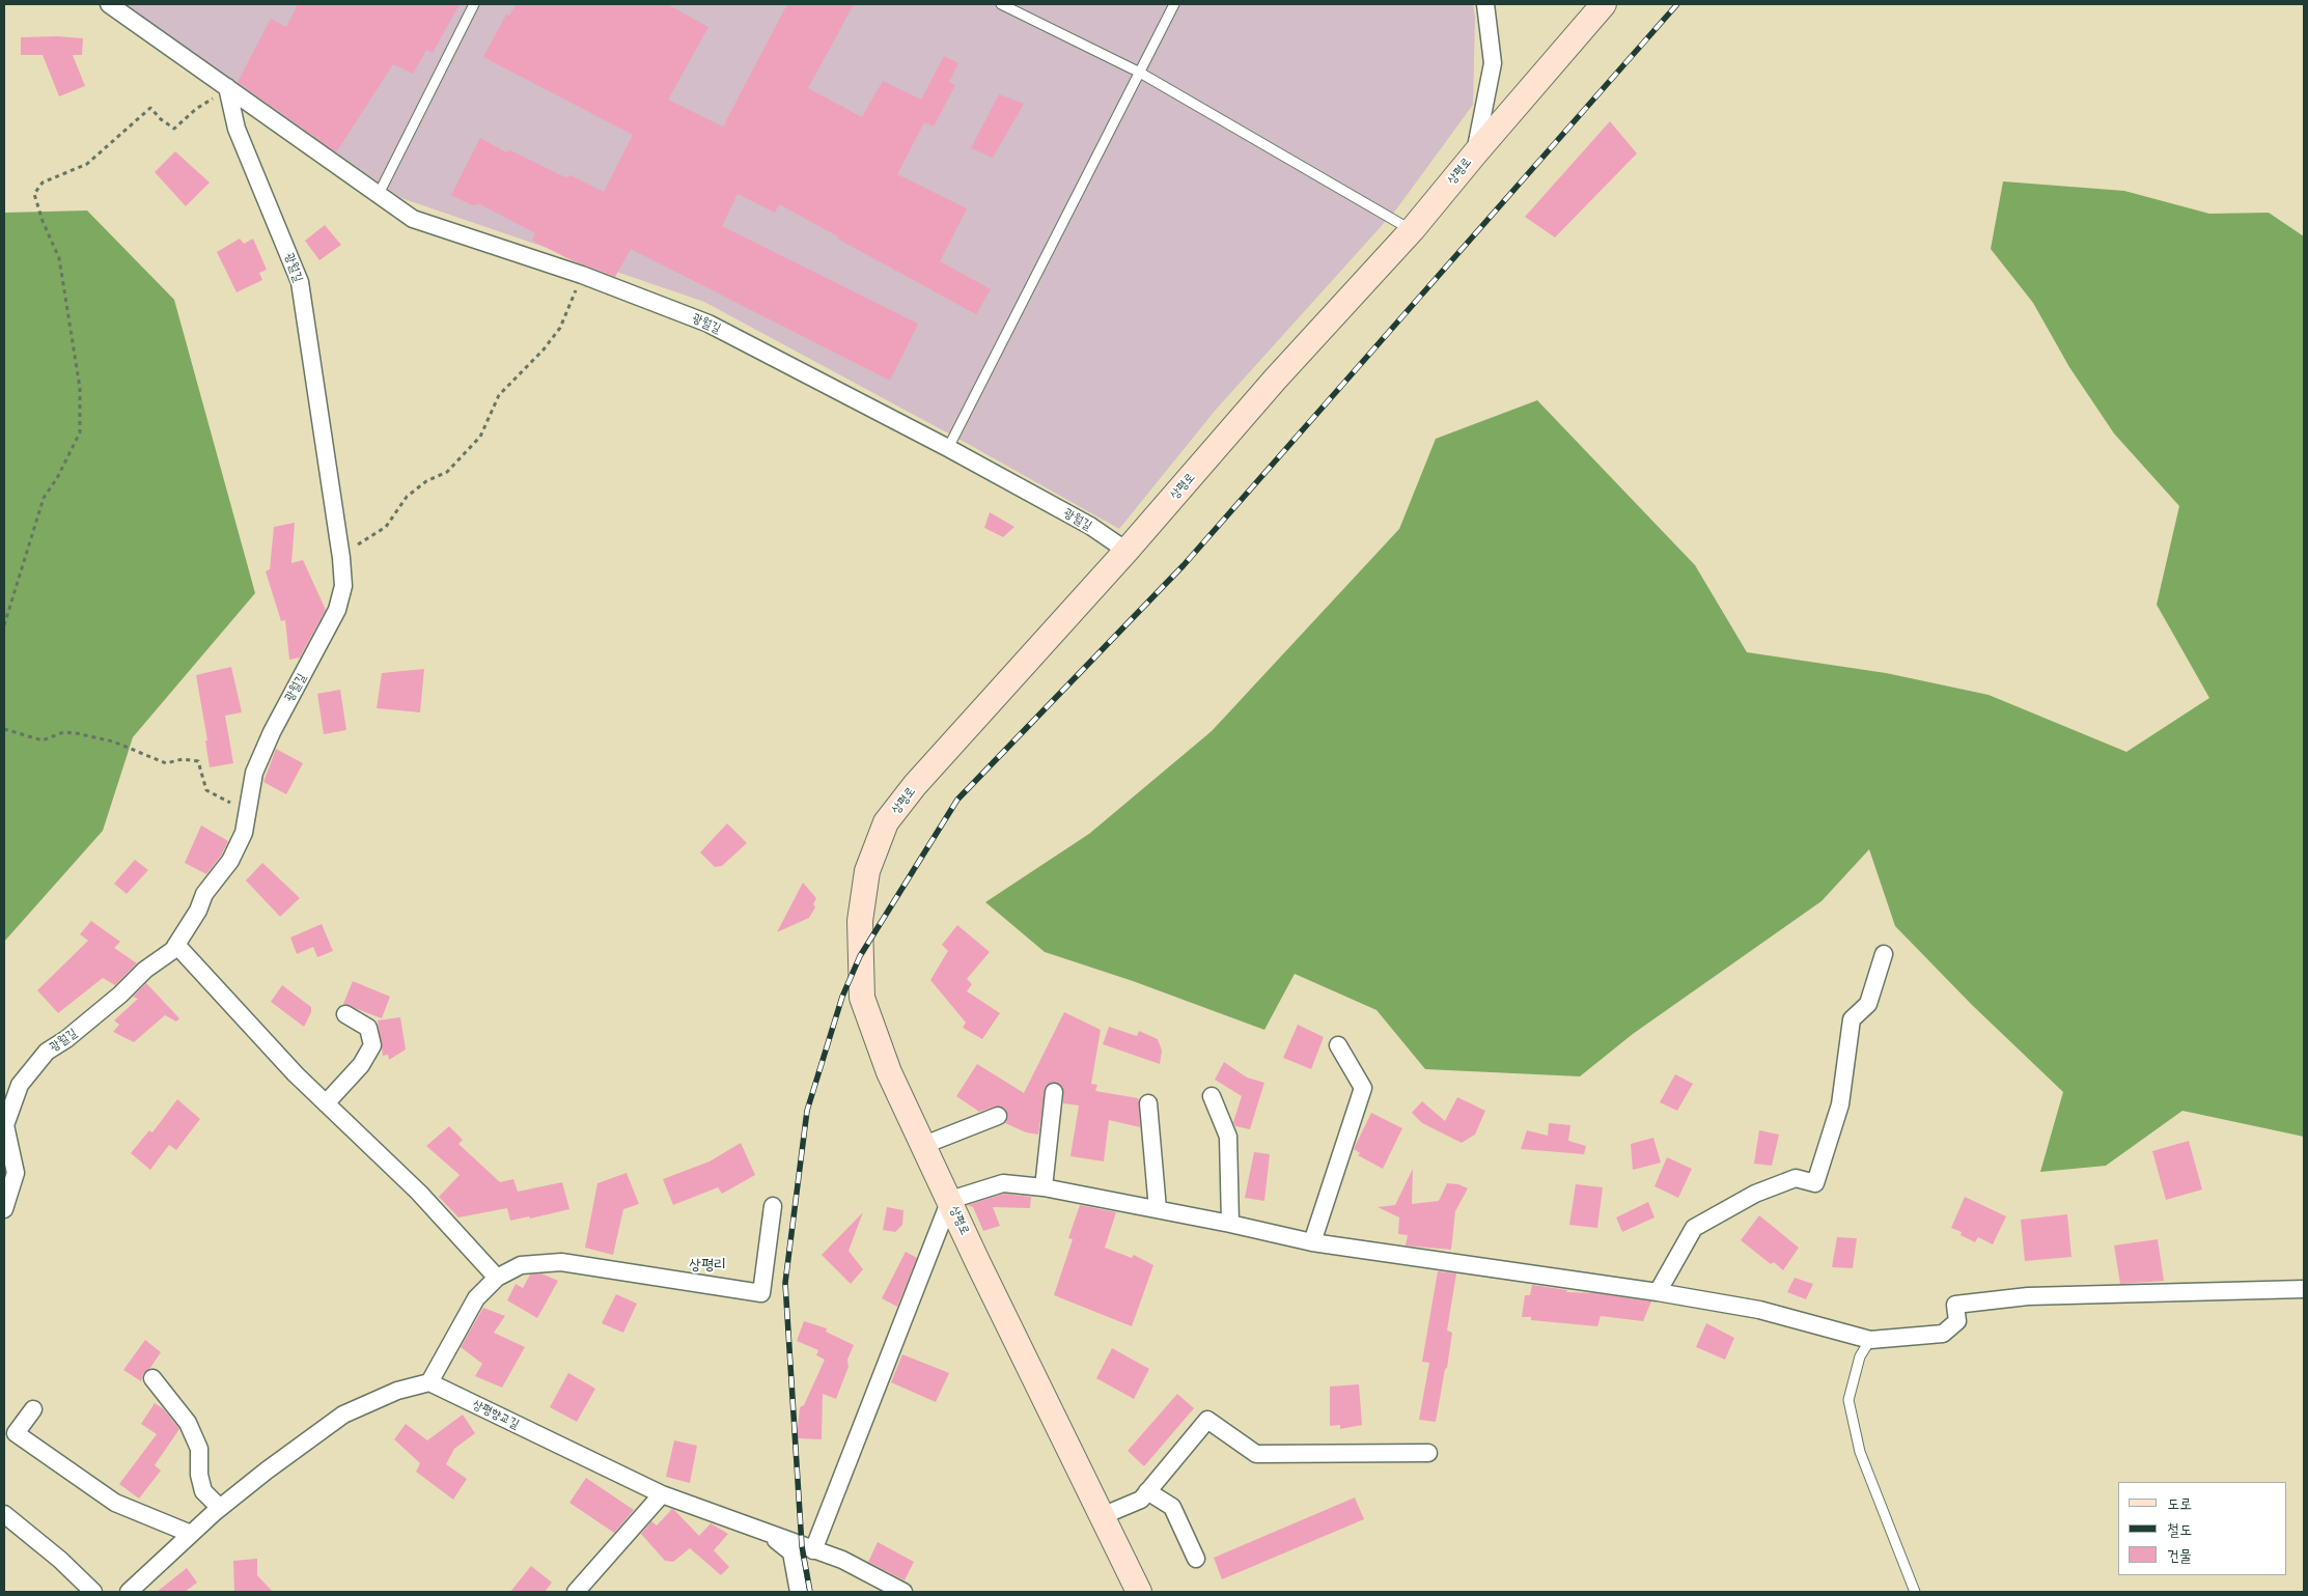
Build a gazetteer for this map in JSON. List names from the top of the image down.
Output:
{
  "streets": {
    "main road": ["상평로"],
    "street": ["광월길", "상평향교길"]
  },
  "crossings": [
    ["상평로", "광월길"]
  ],
  "districts": ["상평리"],
  "legend": ["도로", "철도", "건물"]
}
